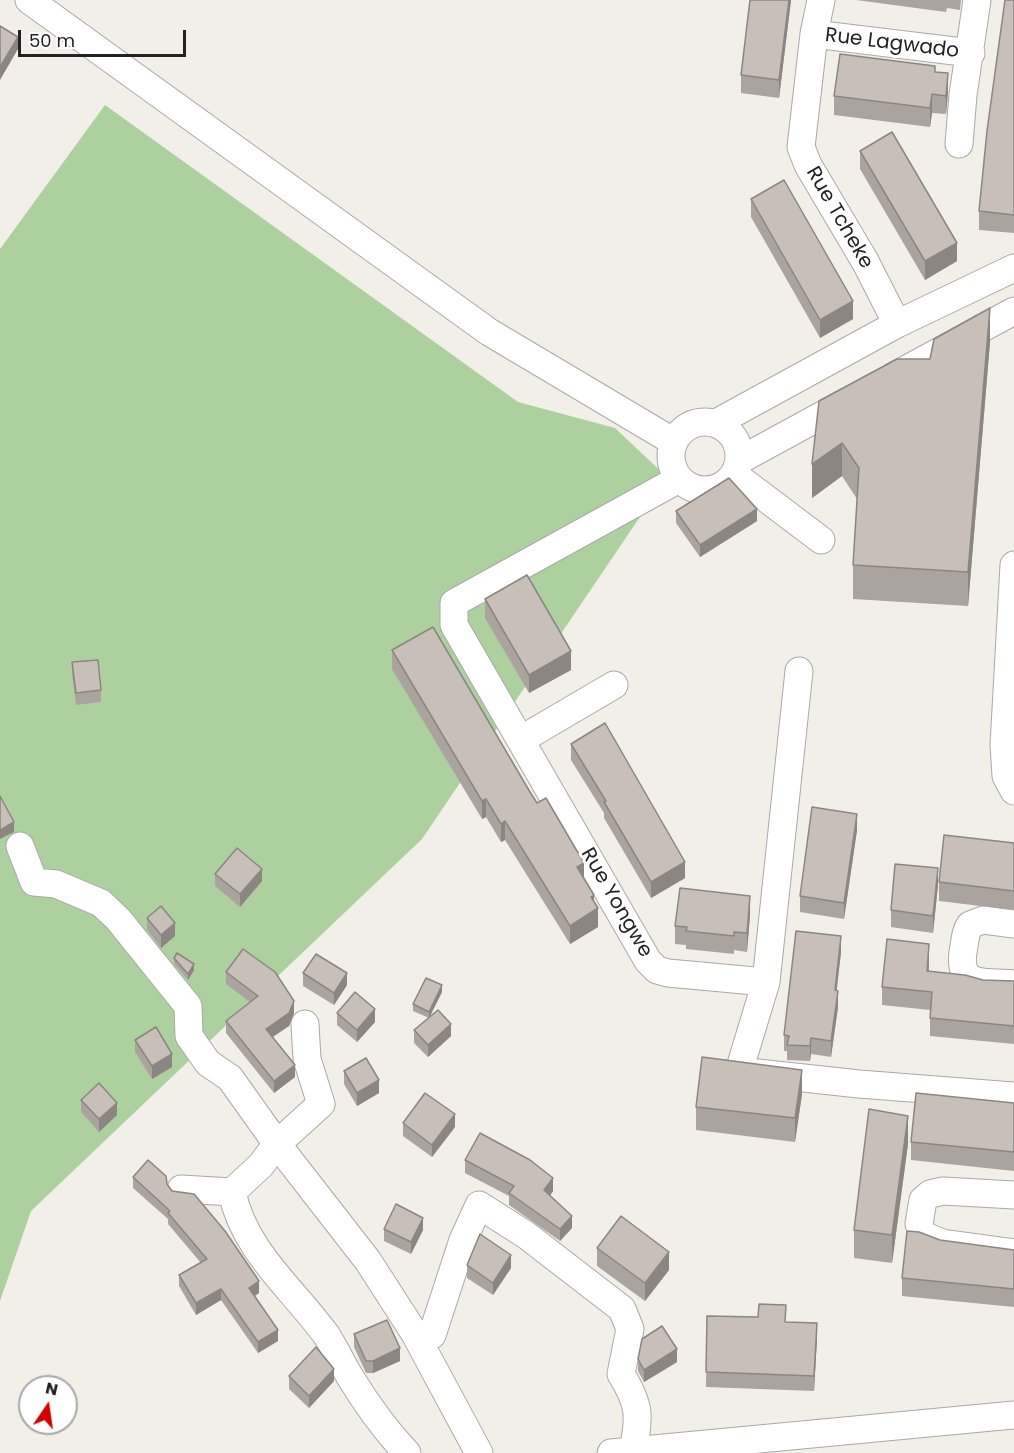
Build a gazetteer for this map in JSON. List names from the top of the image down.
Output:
{
  "streets": {
    "street": ["Rue Lagwado", "Rue Tcheke", "Rue Yongwe"]
  },
  "crossings": [
    ["Rue Lagwado", "Rue Tcheke"]
  ],
  "scale_bar": "50 m",
  "north": "top"
}
